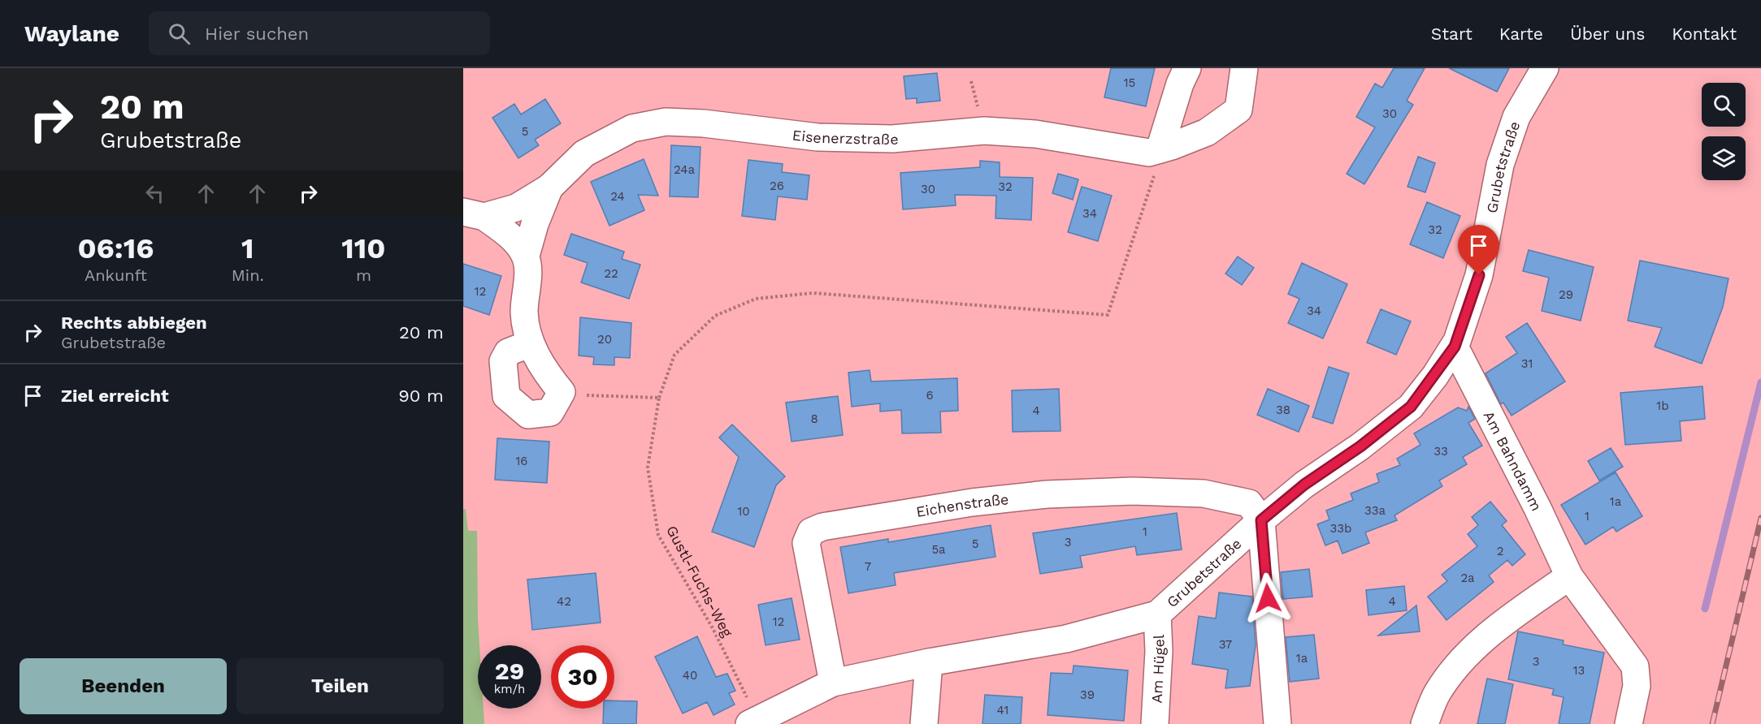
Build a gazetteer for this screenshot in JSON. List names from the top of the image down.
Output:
{
  "streets": {
    "street": [
      "Eisenerzstraße",
      "Grubetstraße",
      "Am Bahndamm",
      "Eichenstraße",
      "Am Hügel"
    ],
    "path": ["Gustl-Fuchs-Weg"]
  },
  "crossings": [
    ["Eisenerzstraße", "Gustl-Fuchs-Weg"],
    ["Grubetstraße", "Am Bahndamm"],
    ["Grubetstraße", "Eichenstraße"],
    ["Grubetstraße", "Gustl-Fuchs-Weg"],
    ["Grubetstraße", "Am Hügel"]
  ],
  "house_numbers": [
    "15",
    "30",
    "5",
    "24a",
    "26",
    "32",
    "30",
    "24",
    "34",
    "32",
    "22",
    "12",
    "29",
    "34",
    "20",
    "31",
    "6",
    "1b",
    "38",
    "4",
    "8",
    "33",
    "16",
    "1a",
    "33a",
    "10",
    "1",
    "33b",
    "1",
    "3",
    "5",
    "5a",
    "2",
    "7",
    "2a",
    "42",
    "4",
    "12",
    "37",
    "1a",
    "3",
    "13",
    "40",
    "39",
    "41"
  ],
  "page": {
    "header": "Waylane",
    "search": "Hier suchen",
    "nav": [
      "Start",
      "Karte",
      "Über uns",
      "Kontakt"
    ],
    "turn": ["20 m", "Grubetstraße"],
    "eta": [
      "06:16",
      "Ankunft",
      "1",
      "Min.",
      "110",
      "m"
    ],
    "list": [
      {
        "name": "Rechts abbiegen",
        "note": "Grubetstraße",
        "value": "20 m"
      },
      {
        "name": "Ziel erreicht",
        "value": "90 m"
      }
    ],
    "speed": "29 km/h",
    "limit": "30",
    "buttons": ["Beenden", "Teilen"]
  }
}
